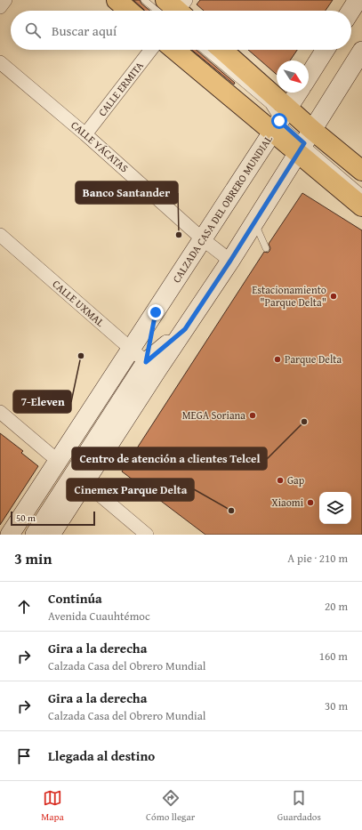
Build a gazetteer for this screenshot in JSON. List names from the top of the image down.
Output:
{
  "streets": {
    "main road": ["CALZADA CASA DEL OBRERO MUNDIAL"],
    "street": ["CALLE ERMITA", "CALLE YÁCATAS", "CALLE UXMAL"]
  },
  "crossings": [
    ["CALLE ERMITA", "CALLE YÁCATAS"],
    ["CALLE YÁCATAS", "CALZADA CASA DEL OBRERO MUNDIAL"],
    ["CALZADA CASA DEL OBRERO MUNDIAL", "CALLE UXMAL"]
  ],
  "places": [
    "Banco Santander",
    "Estacionamiento \"Parque Delta\"",
    "7-Eleven",
    "Parque Delta",
    "MEGA Soriana",
    "Centro de atención a clientes Telcel",
    "Gap",
    "Xiaomi",
    "Cinemex Parque Delta"
  ],
  "scale_bar": "50 m",
  "north": "bottom right",
  "page": {
    "search": "Buscar aquí",
    "scale": "50 m",
    "heading": ["3 min", "A pie · 210 m"],
    "list": [
      ["Continúa", "Avenida Cuauhtémoc", "20 m"],
      ["Gira a la derecha", "Calzada Casa del Obrero Mundial", "160 m"],
      ["Gira a la derecha", "Calzada Casa del Obrero Mundial", "30 m"],
      "Llegada al destino"
    ],
    "nav": ["Mapa", "Cómo llegar", "Guardados"]
  }
}
